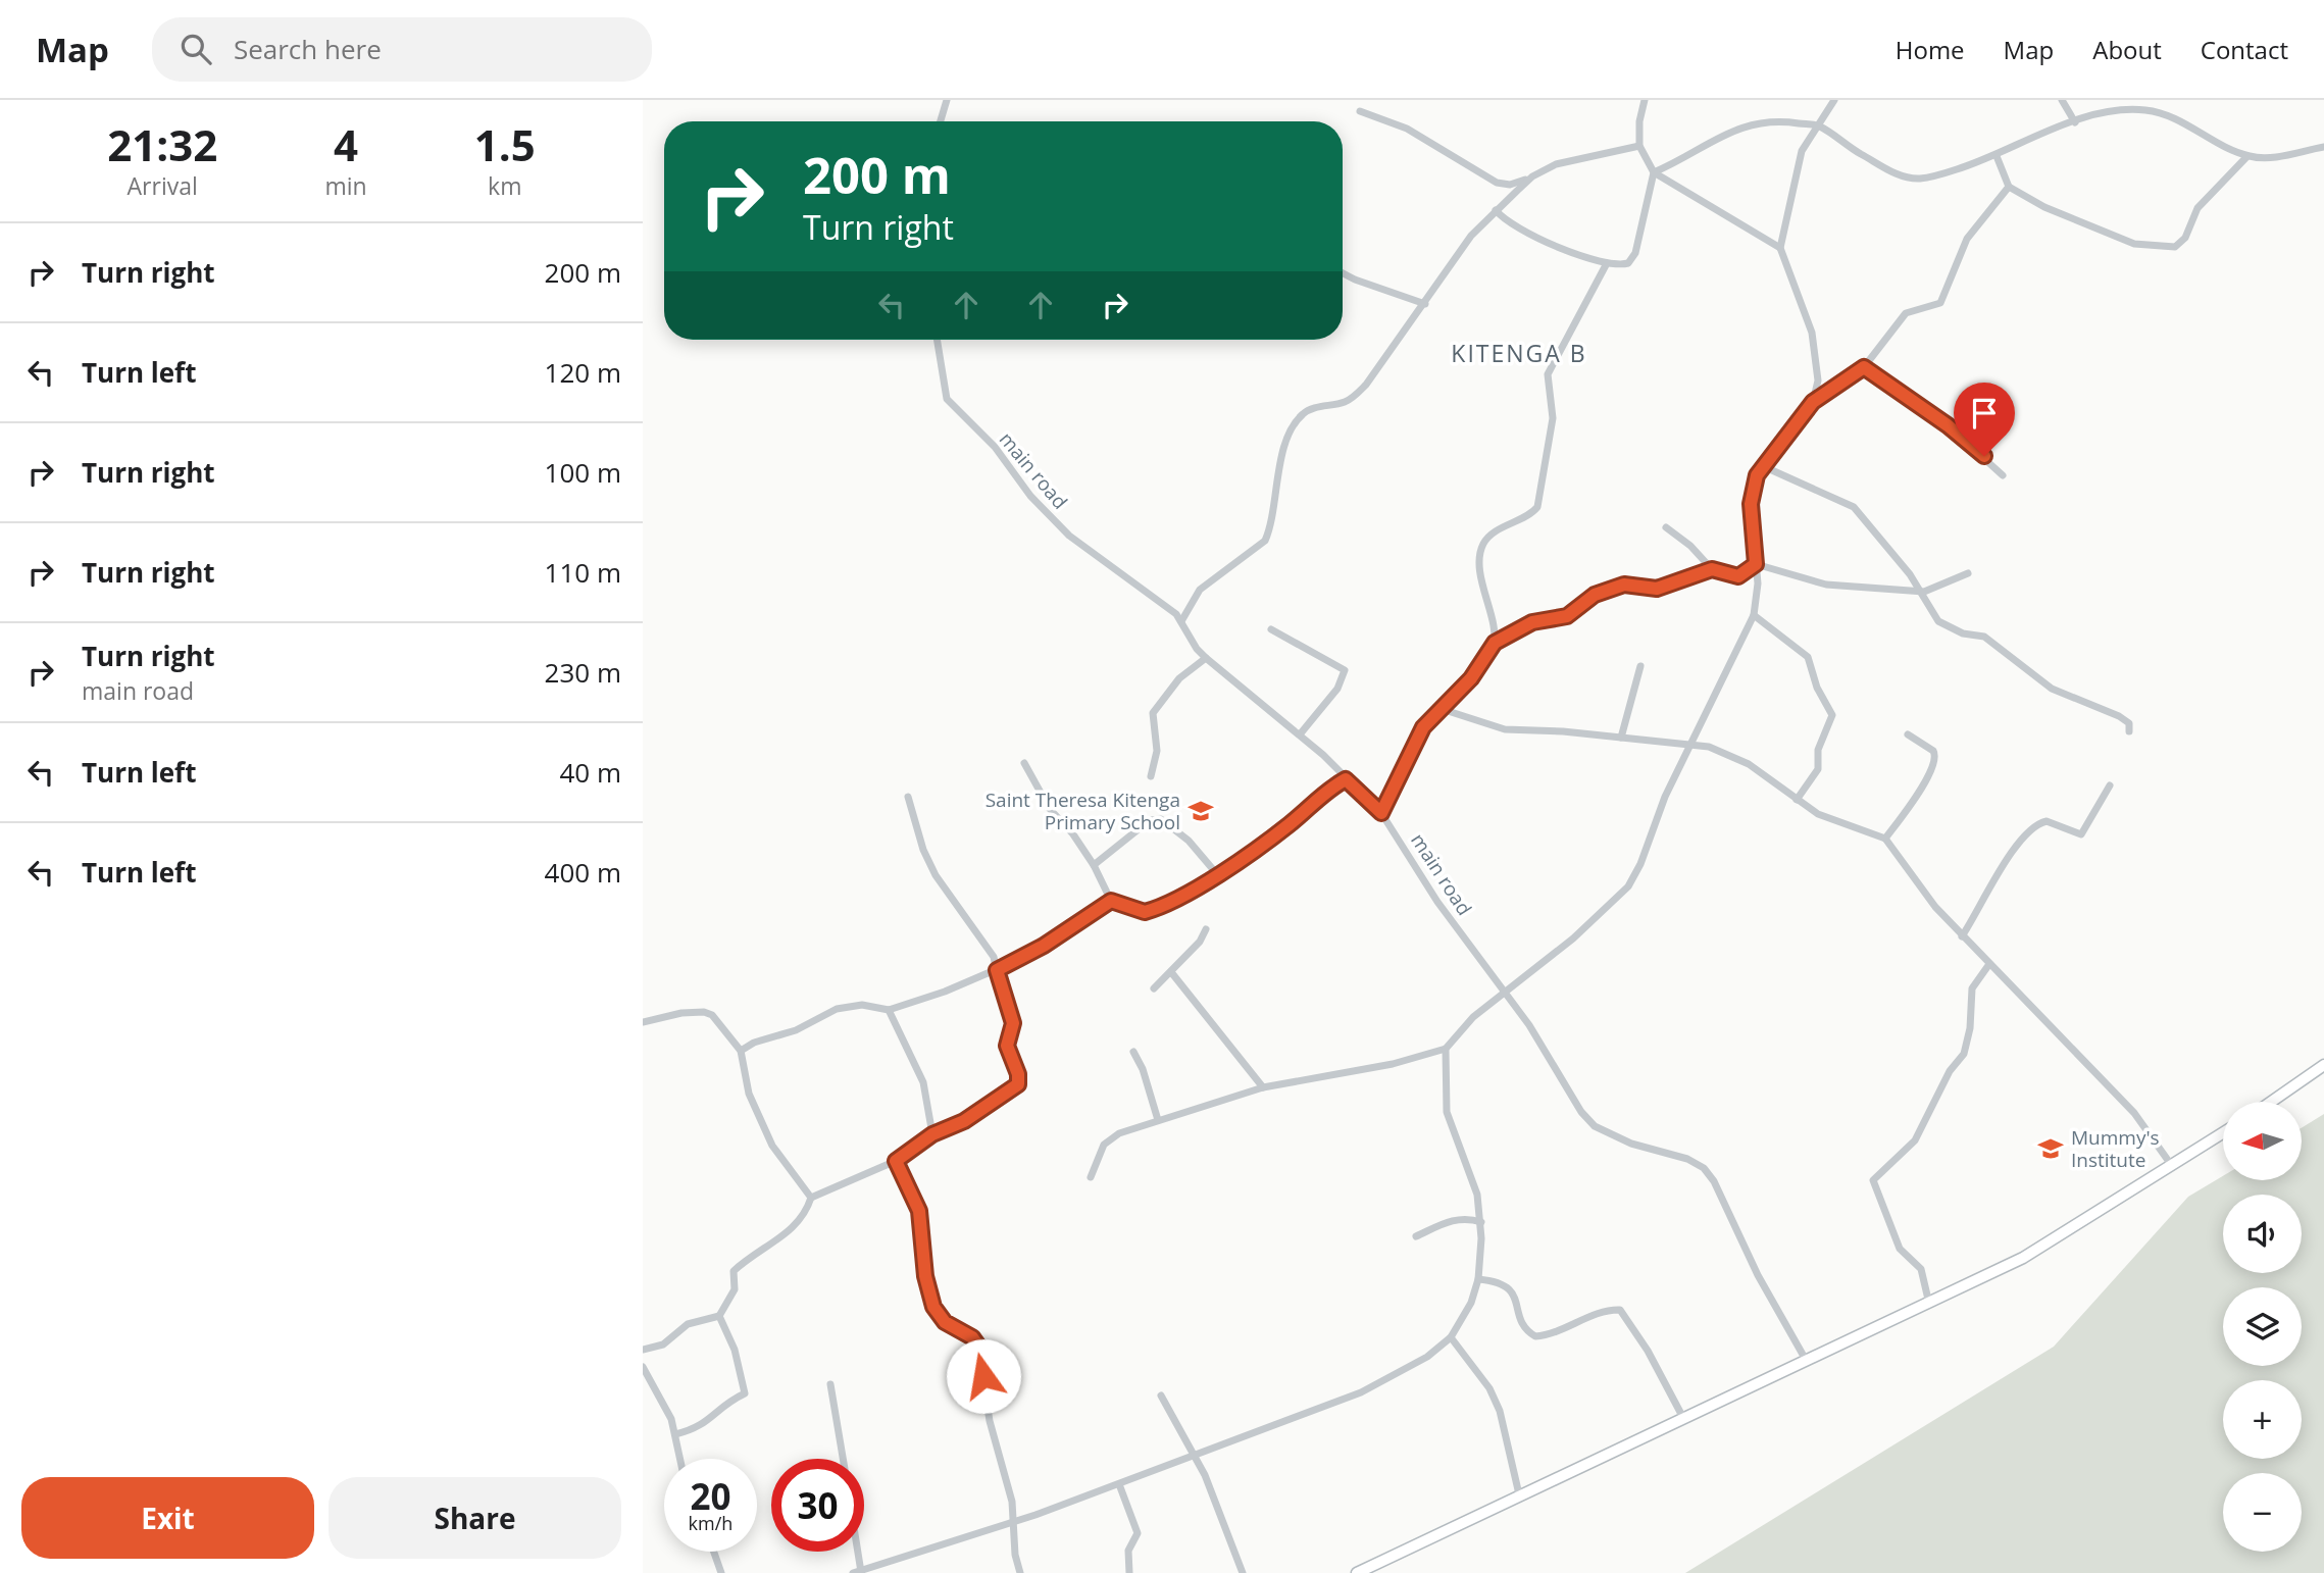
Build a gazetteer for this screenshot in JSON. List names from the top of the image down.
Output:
{
  "streets": {
    "street": ["main road"]
  },
  "districts": ["KITENGA B"],
  "places": {
    "school or university": ["Saint Theresa Kitenga Primary School", "Mummy's Institute"]
  },
  "north": "left",
  "page": {
    "header": "Map",
    "search": "Search here",
    "nav": [
      "Home",
      "Map",
      "About",
      "Contact"
    ],
    "eta": [
      "21:32",
      "Arrival",
      "4",
      "min",
      "1.5",
      "km"
    ],
    "turn": ["200 m", "Turn right"],
    "list": [
      {
        "name": "Turn right",
        "value": "200 m"
      },
      {
        "name": "Turn left",
        "value": "120 m"
      },
      {
        "name": "Turn right",
        "value": "100 m"
      },
      {
        "name": "Turn right",
        "value": "110 m"
      },
      {
        "name": "Turn right",
        "note": "main road",
        "value": "230 m"
      },
      {
        "name": "Turn left",
        "value": "40 m"
      },
      {
        "name": "Turn left",
        "value": "400 m"
      }
    ],
    "map_buttons": ["+", "−"],
    "speed": "20 km/h",
    "limit": "30",
    "buttons": ["Exit", "Share"]
  }
}
